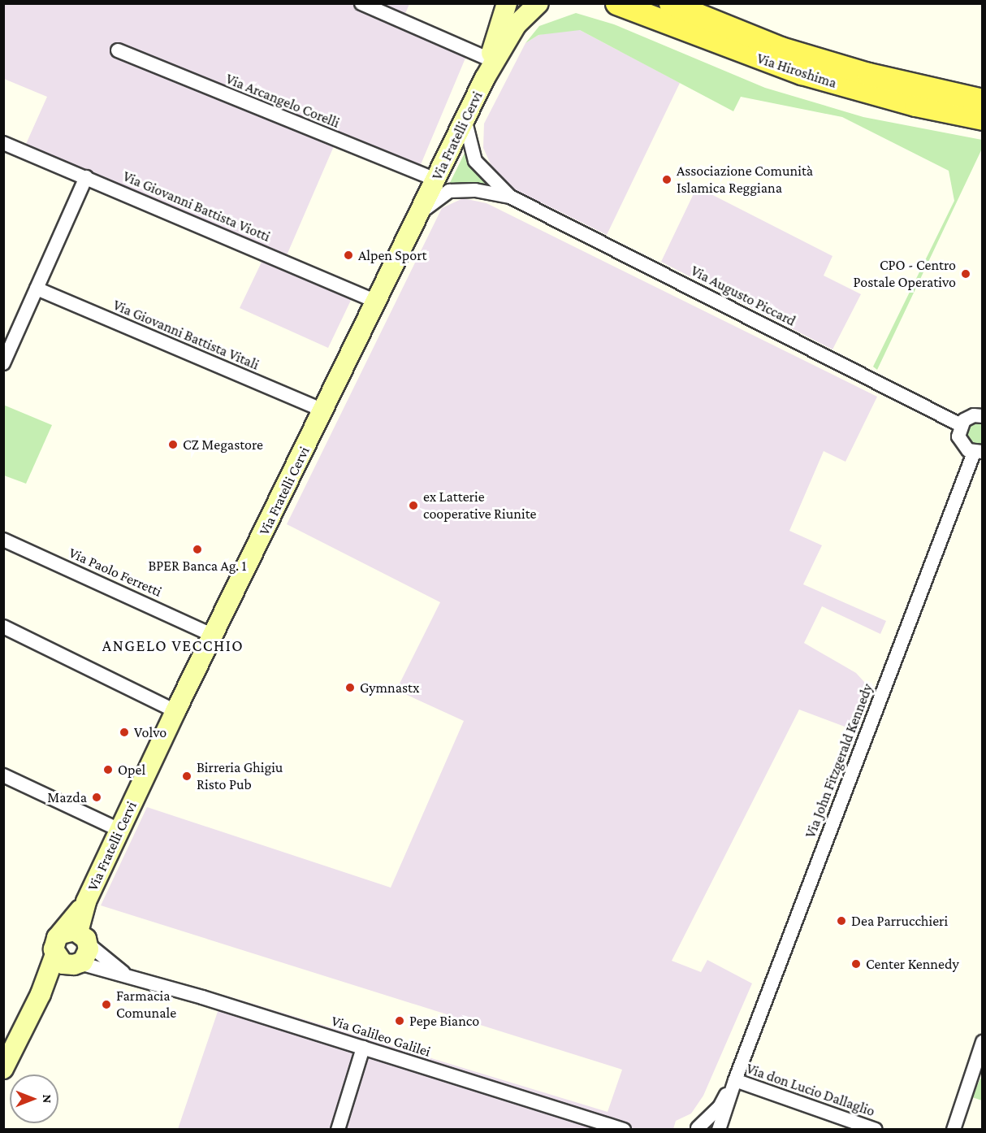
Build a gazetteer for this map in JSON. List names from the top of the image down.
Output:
{
  "streets": {
    "main road": ["Via Hiroshima", "Via Fratelli Cervi"],
    "street": [
      "Via Arcangelo Corelli",
      "Via Giovanni Battista Viotti",
      "Via Augusto Piccard",
      "Via Giovanni Battista Vitali",
      "Via Paolo Ferretti",
      "Via John Fitzgerald Kennedy",
      "Via Galileo Galilei",
      "Via don Lucio Dallaglio"
    ]
  },
  "crossings": [
    ["Via Arcangelo Corelli", "Via Fratelli Cervi"],
    ["Via Fratelli Cervi", "Via Giovanni Battista Viotti"],
    ["Via Fratelli Cervi", "Via Augusto Piccard"],
    ["Via Fratelli Cervi", "Via Giovanni Battista Vitali"],
    ["Via Fratelli Cervi", "Via Paolo Ferretti"],
    ["Via Fratelli Cervi", "Via Galileo Galilei"],
    ["Via Augusto Piccard", "Via John Fitzgerald Kennedy"],
    ["Via John Fitzgerald Kennedy", "Via don Lucio Dallaglio"]
  ],
  "districts": ["ANGELO VECCHIO"],
  "places": [
    "Associazione Comunità Islamica Reggiana",
    "Alpen Sport",
    "CPO - Centro Postale Operativo",
    "CZ Megastore",
    "ex Latterie cooperative Riunite",
    "BPER Banca Ag. 1",
    "Gymnastx",
    "Volvo",
    "Opel",
    "Birreria Ghigiu Risto Pub",
    "Mazda",
    "Dea Parrucchieri",
    "Center Kennedy",
    "Farmacia Comunale",
    "Pepe Bianco"
  ],
  "north": "right"
}
